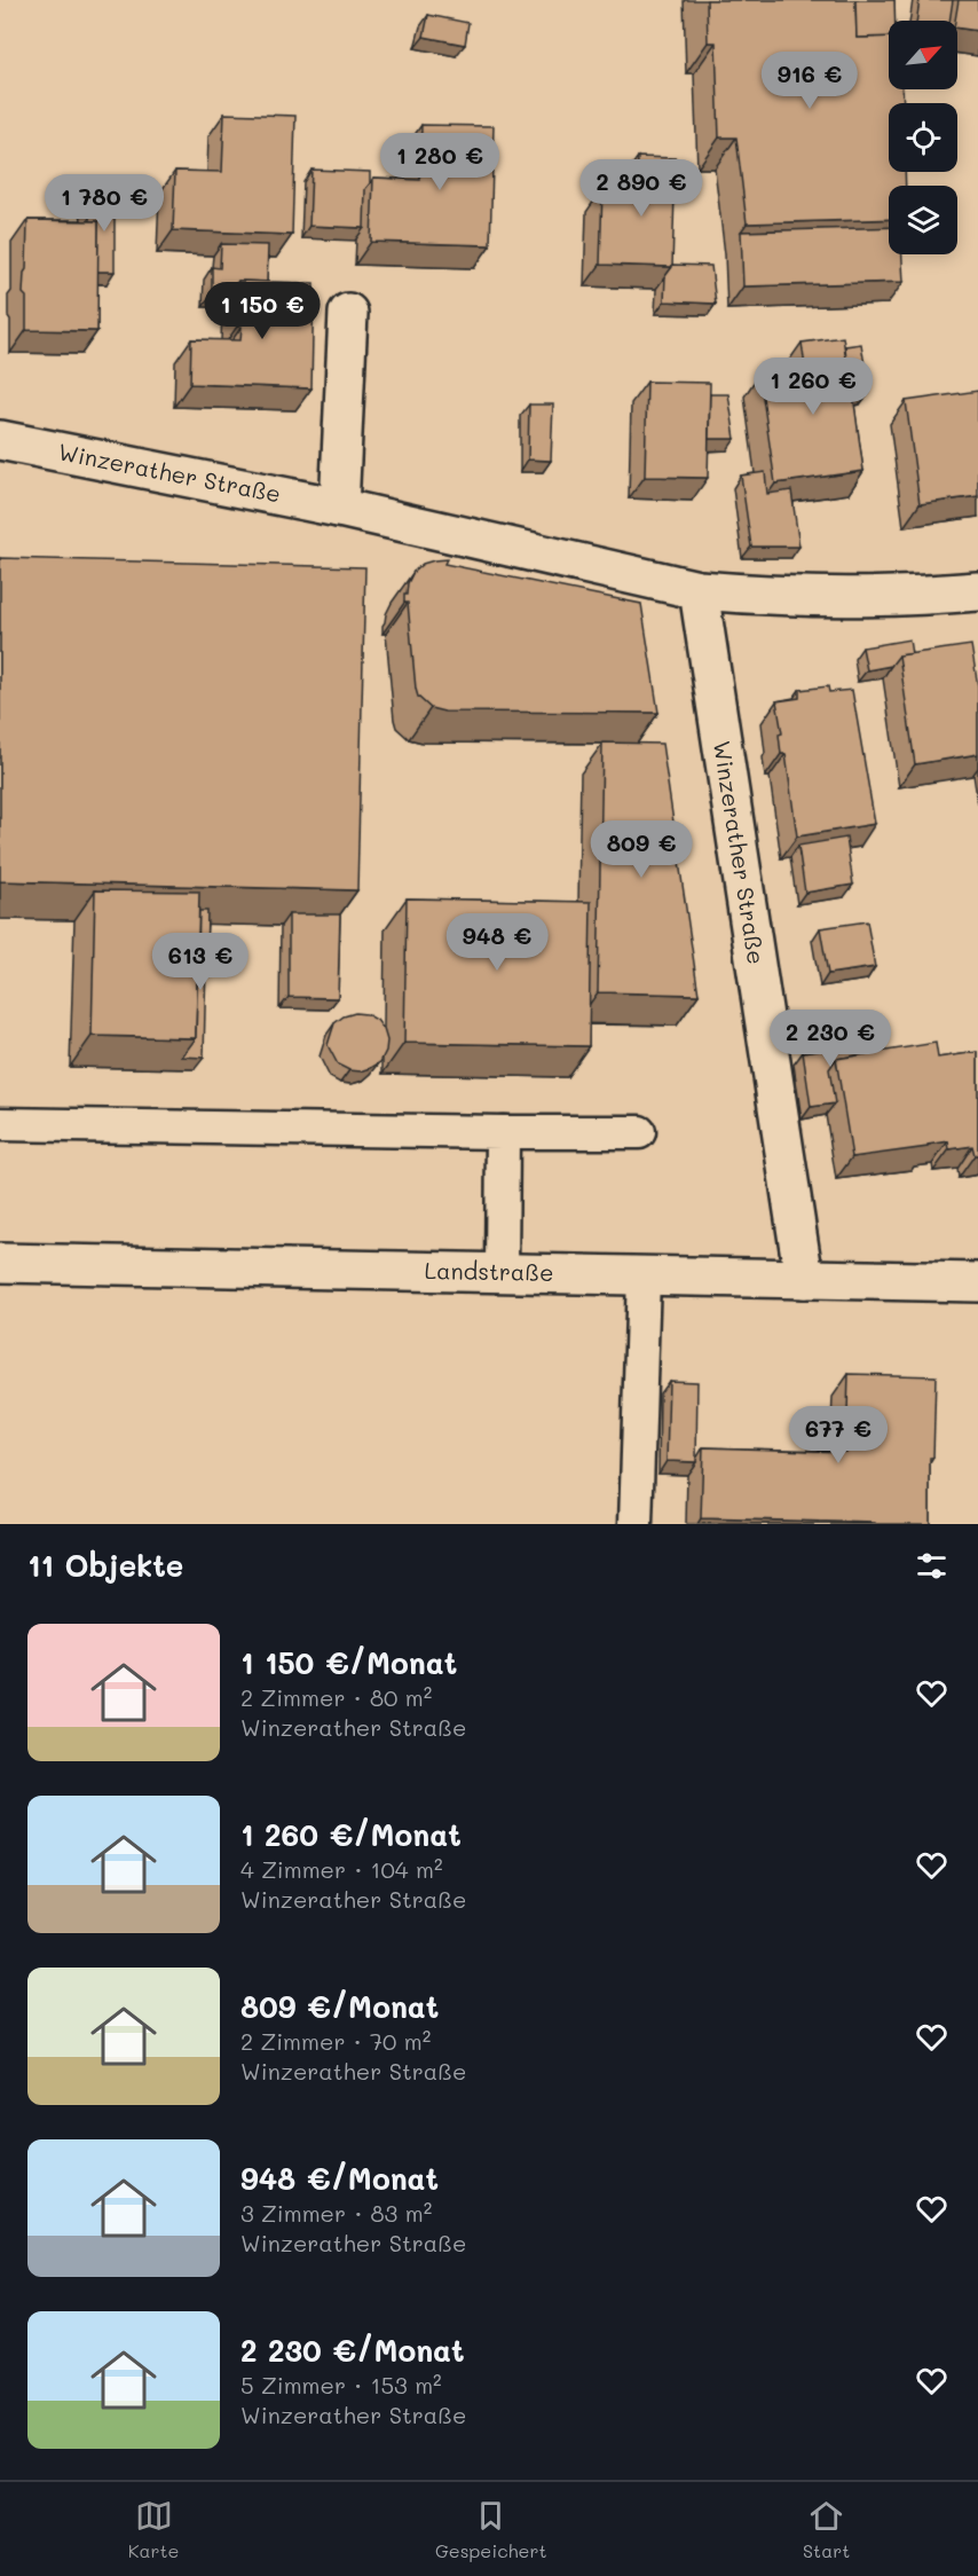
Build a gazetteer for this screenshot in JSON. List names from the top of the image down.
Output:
{
  "streets": {
    "street": ["Winzerather Straße", "Landstraße"]
  },
  "crossings": [
    ["Winzerather Straße", "Landstraße"]
  ],
  "north": "top right",
  "page": {
    "price": [
      "916 €",
      "1 280 €",
      "2 890 €",
      "1 780 €",
      "1 150 €",
      "1 260 €",
      "809 €",
      "948 €",
      "613 €",
      "2 230 €",
      "677 €"
    ],
    "heading": "11 Objekte",
    "list": [
      {
        "name": "1 150 €/Monat",
        "note": "2 Zimmer · 80 m² · Winzerather Straße"
      },
      {
        "name": "1 260 €/Monat",
        "note": "4 Zimmer · 104 m² · Winzerather Straße"
      },
      {
        "name": "809 €/Monat",
        "note": "2 Zimmer · 70 m² · Winzerather Straße"
      },
      {
        "name": "948 €/Monat",
        "note": "3 Zimmer · 83 m² · Winzerather Straße"
      },
      {
        "name": "2 230 €/Monat",
        "note": "5 Zimmer · 153 m² · Winzerather Straße"
      }
    ],
    "tabs": ["Karte", "Gespeichert", "Start"]
  }
}
